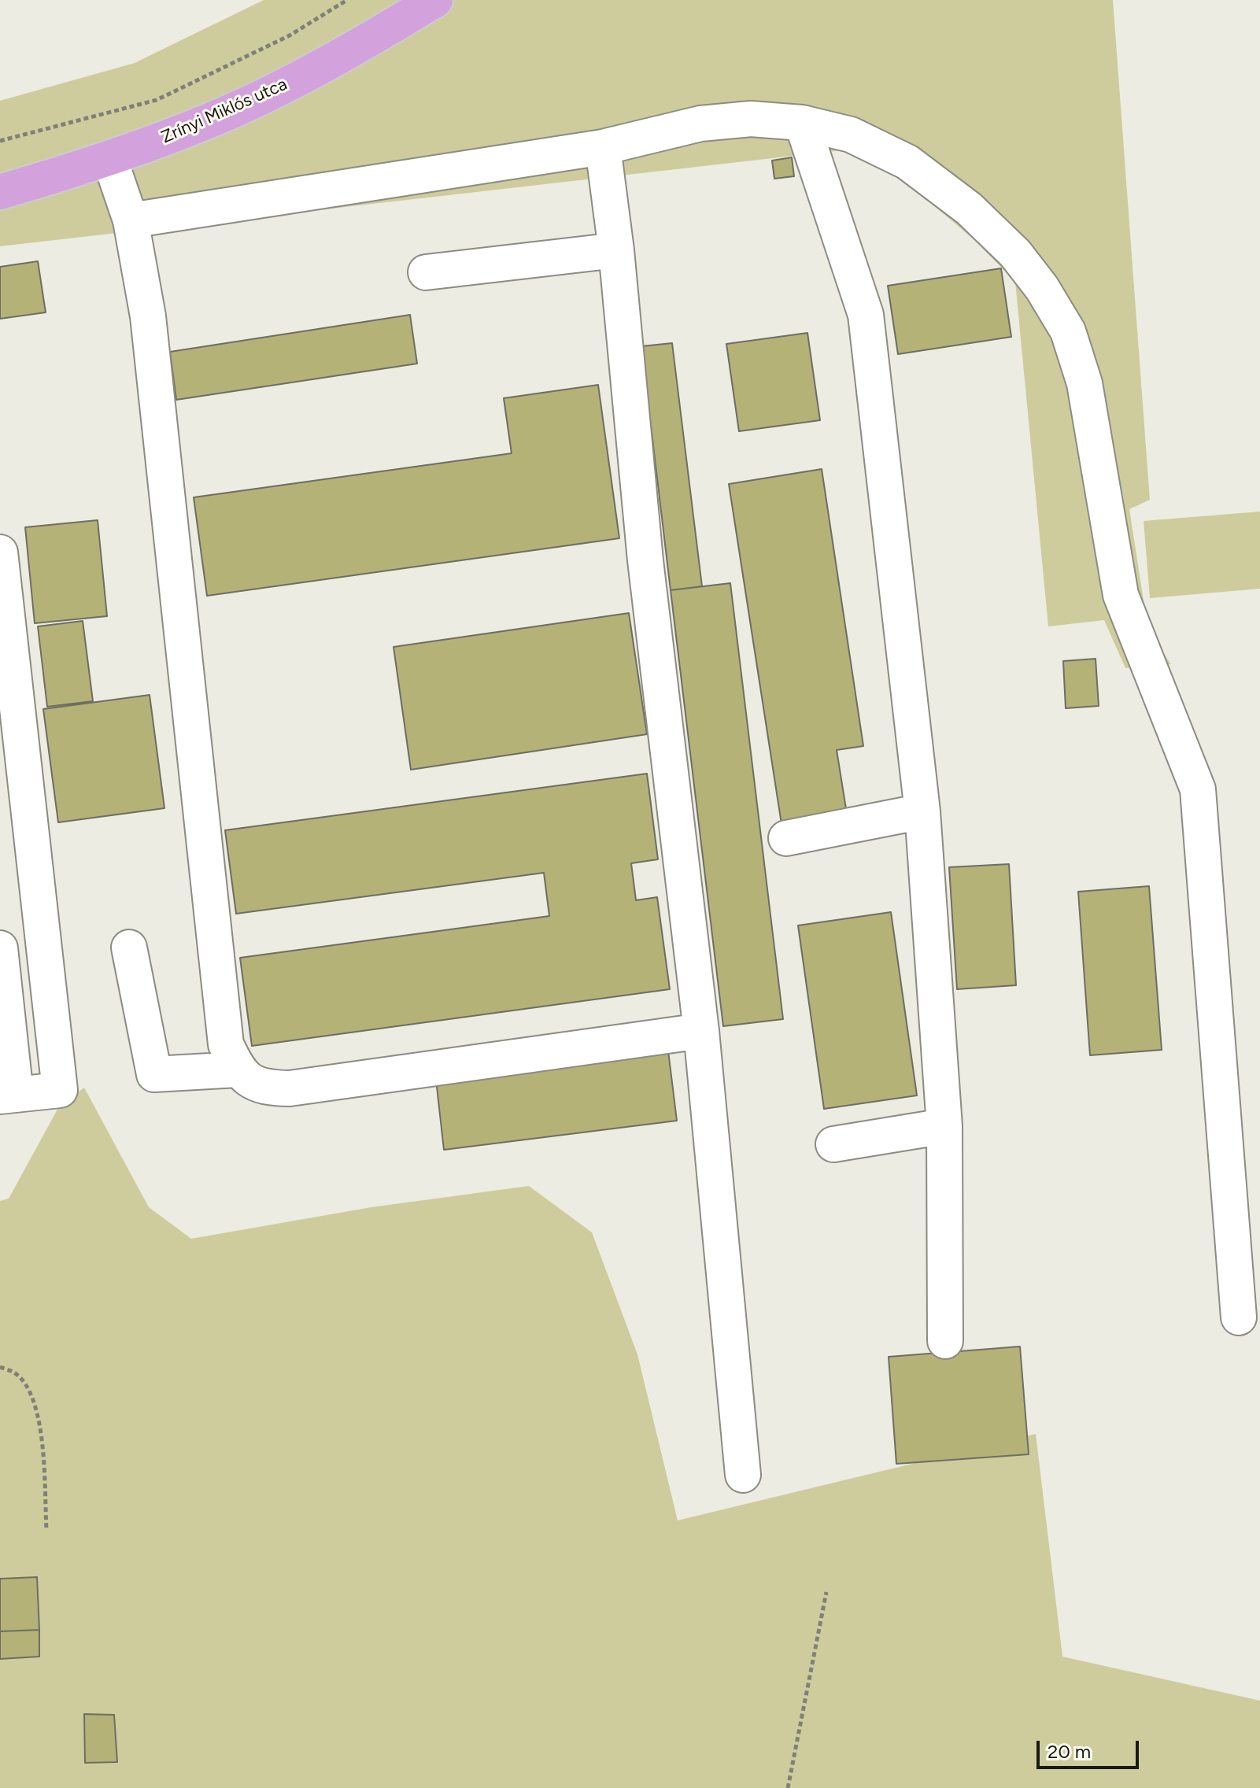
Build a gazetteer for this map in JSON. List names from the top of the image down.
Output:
{
  "streets": {
    "main road": ["Zrínyi Miklós utca"]
  },
  "scale_bar": "20 m"
}
